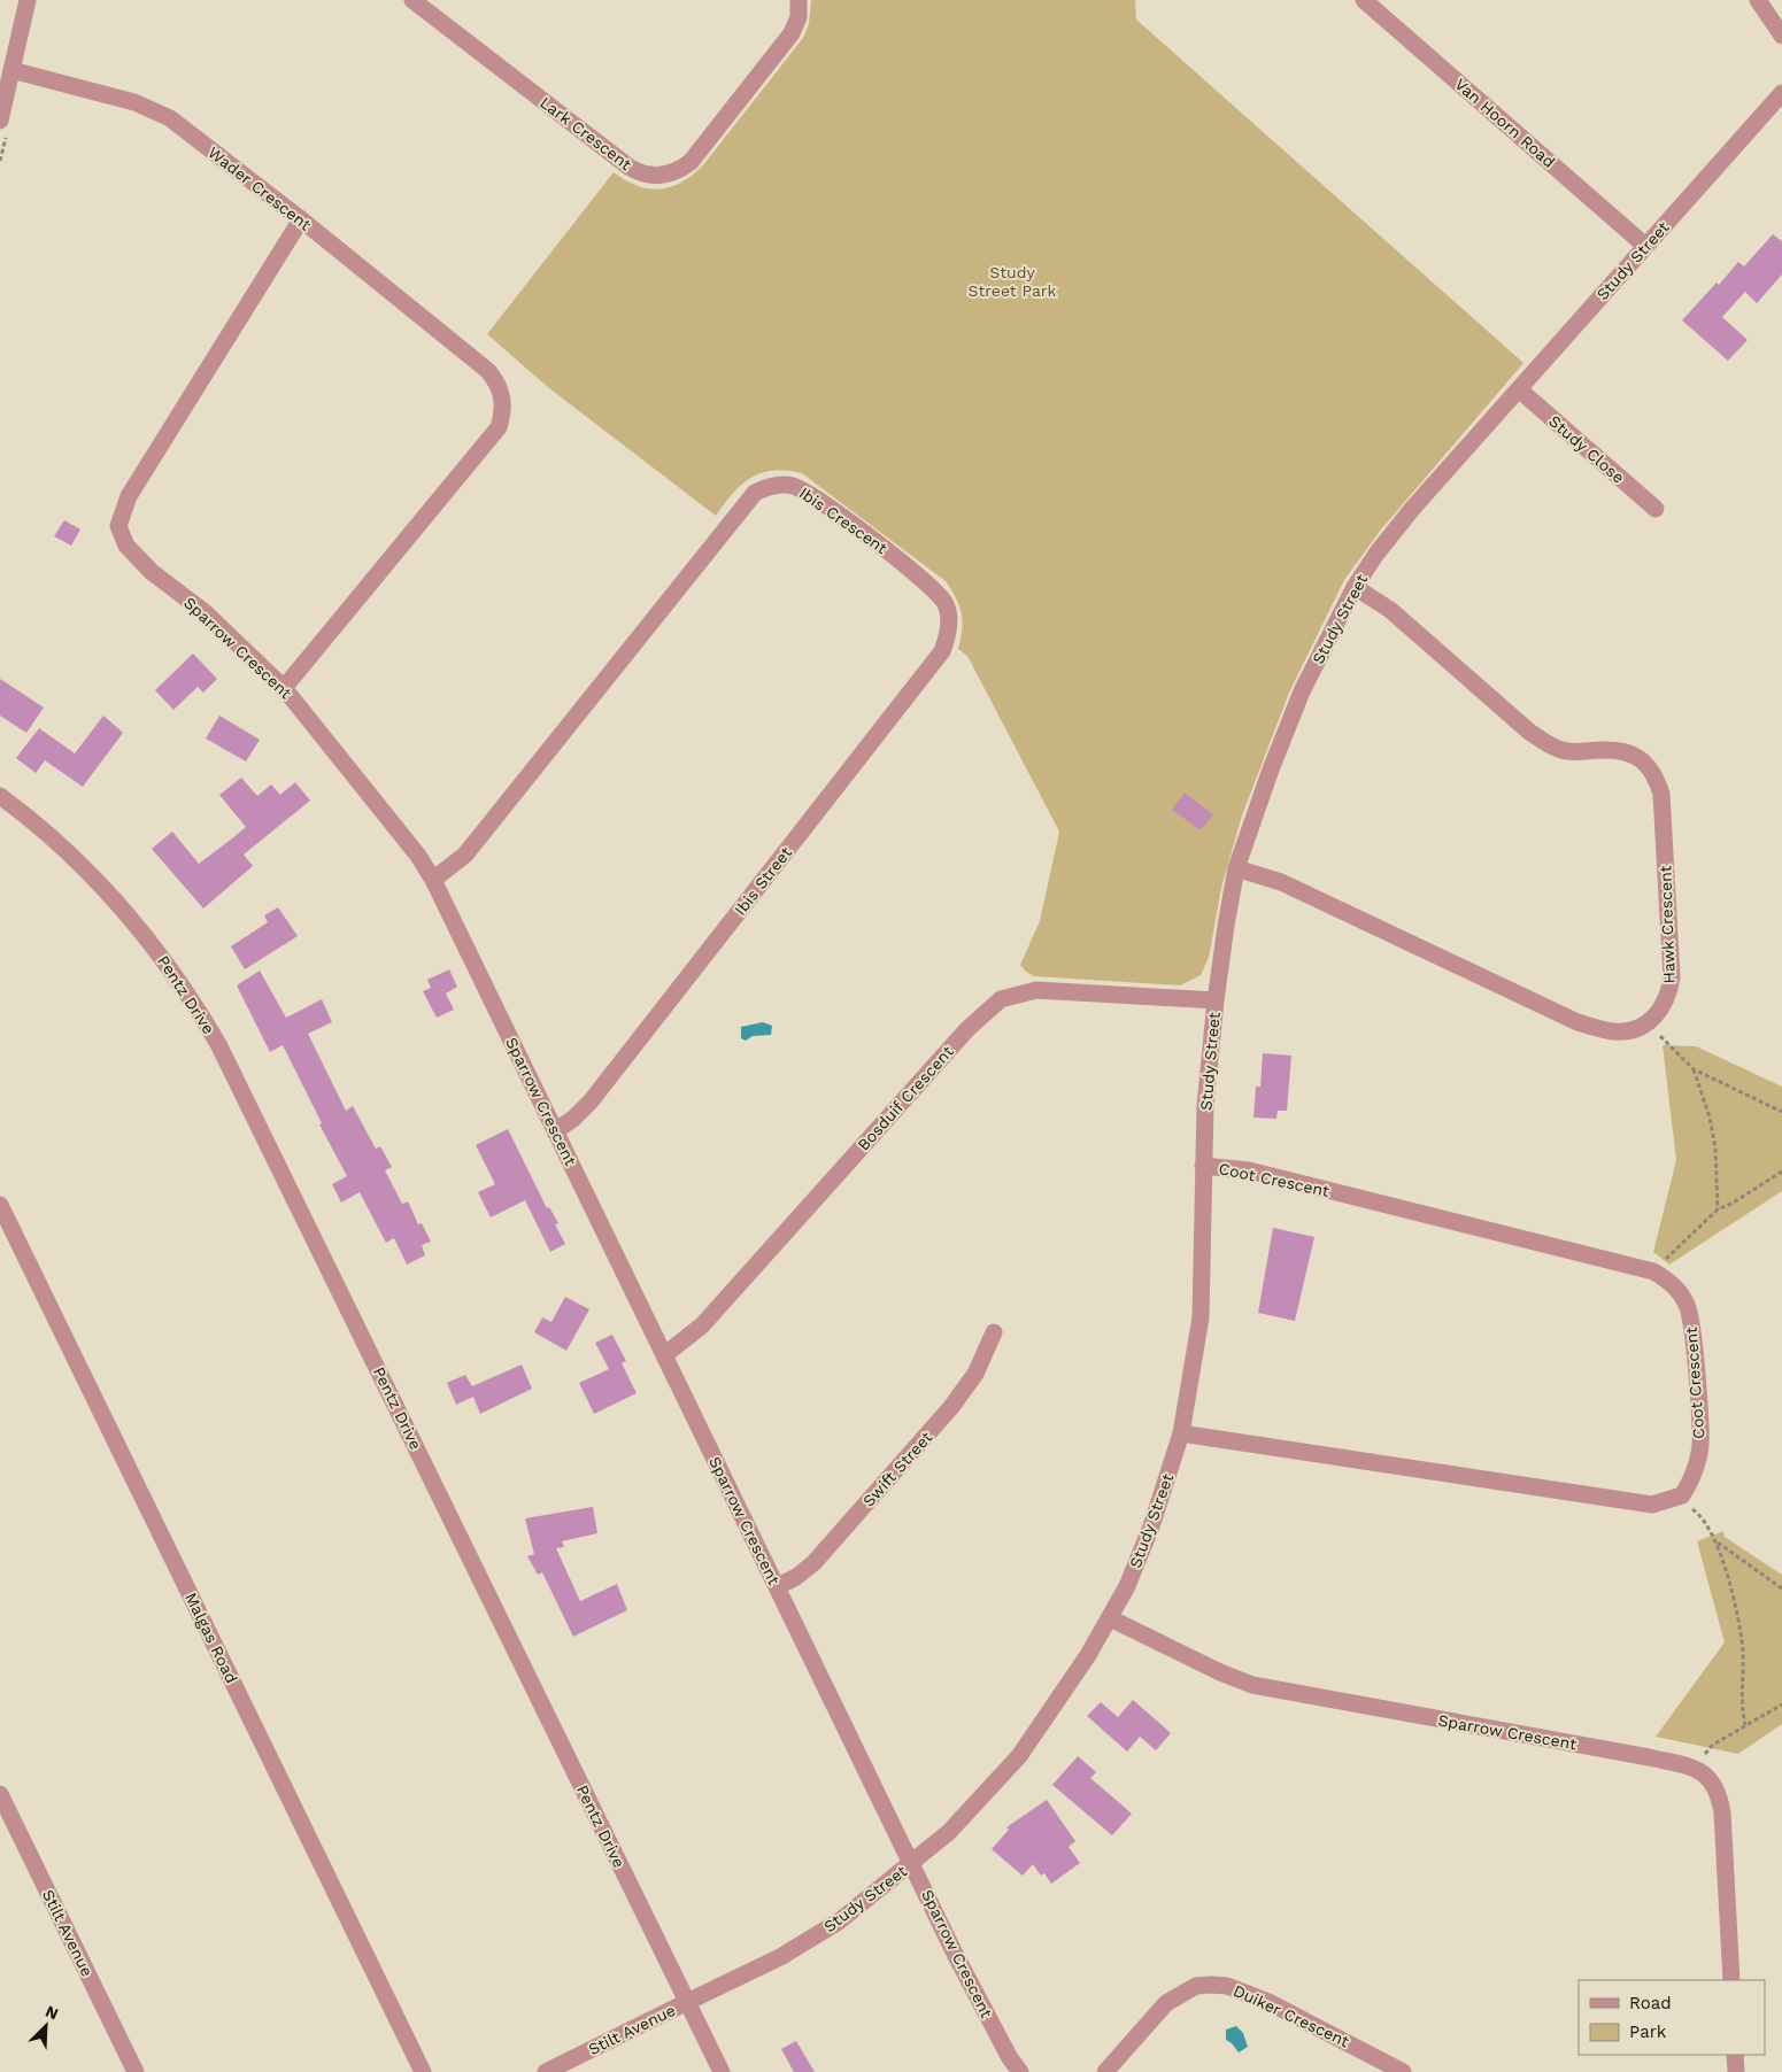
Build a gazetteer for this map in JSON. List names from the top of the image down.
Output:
{
  "streets": {
    "street": [
      "Van Hoorn Road",
      "Lark Crescent",
      "Wader Crescent",
      "Study Street",
      "Study Close",
      "Ibis Crescent",
      "Sparrow Crescent",
      "Ibis Street",
      "Hawk Crescent",
      "Pentz Drive",
      "Bosduif Crescent",
      "Coot Crescent",
      "Swift Street",
      "Malgas Road",
      "Stilt Avenue",
      "Duiker Crescent"
    ]
  },
  "crossings": [
    ["Van Hoorn Road", "Study Street"],
    ["Wader Crescent", "Sparrow Crescent"],
    ["Study Street", "Study Close"],
    ["Study Street", "Sparrow Crescent"],
    ["Study Street", "Hawk Crescent"],
    ["Study Street", "Pentz Drive"],
    ["Study Street", "Bosduif Crescent"],
    ["Study Street", "Coot Crescent"],
    ["Study Street", "Stilt Avenue"],
    ["Ibis Crescent", "Sparrow Crescent"],
    ["Ibis Crescent", "Ibis Street"],
    ["Sparrow Crescent", "Ibis Street"],
    ["Sparrow Crescent", "Bosduif Crescent"],
    ["Sparrow Crescent", "Swift Street"],
    ["Pentz Drive", "Stilt Avenue"]
  ],
  "parks": ["Study Street Park"],
  "legend": ["Road", "Park"],
  "north": "top right"
}
